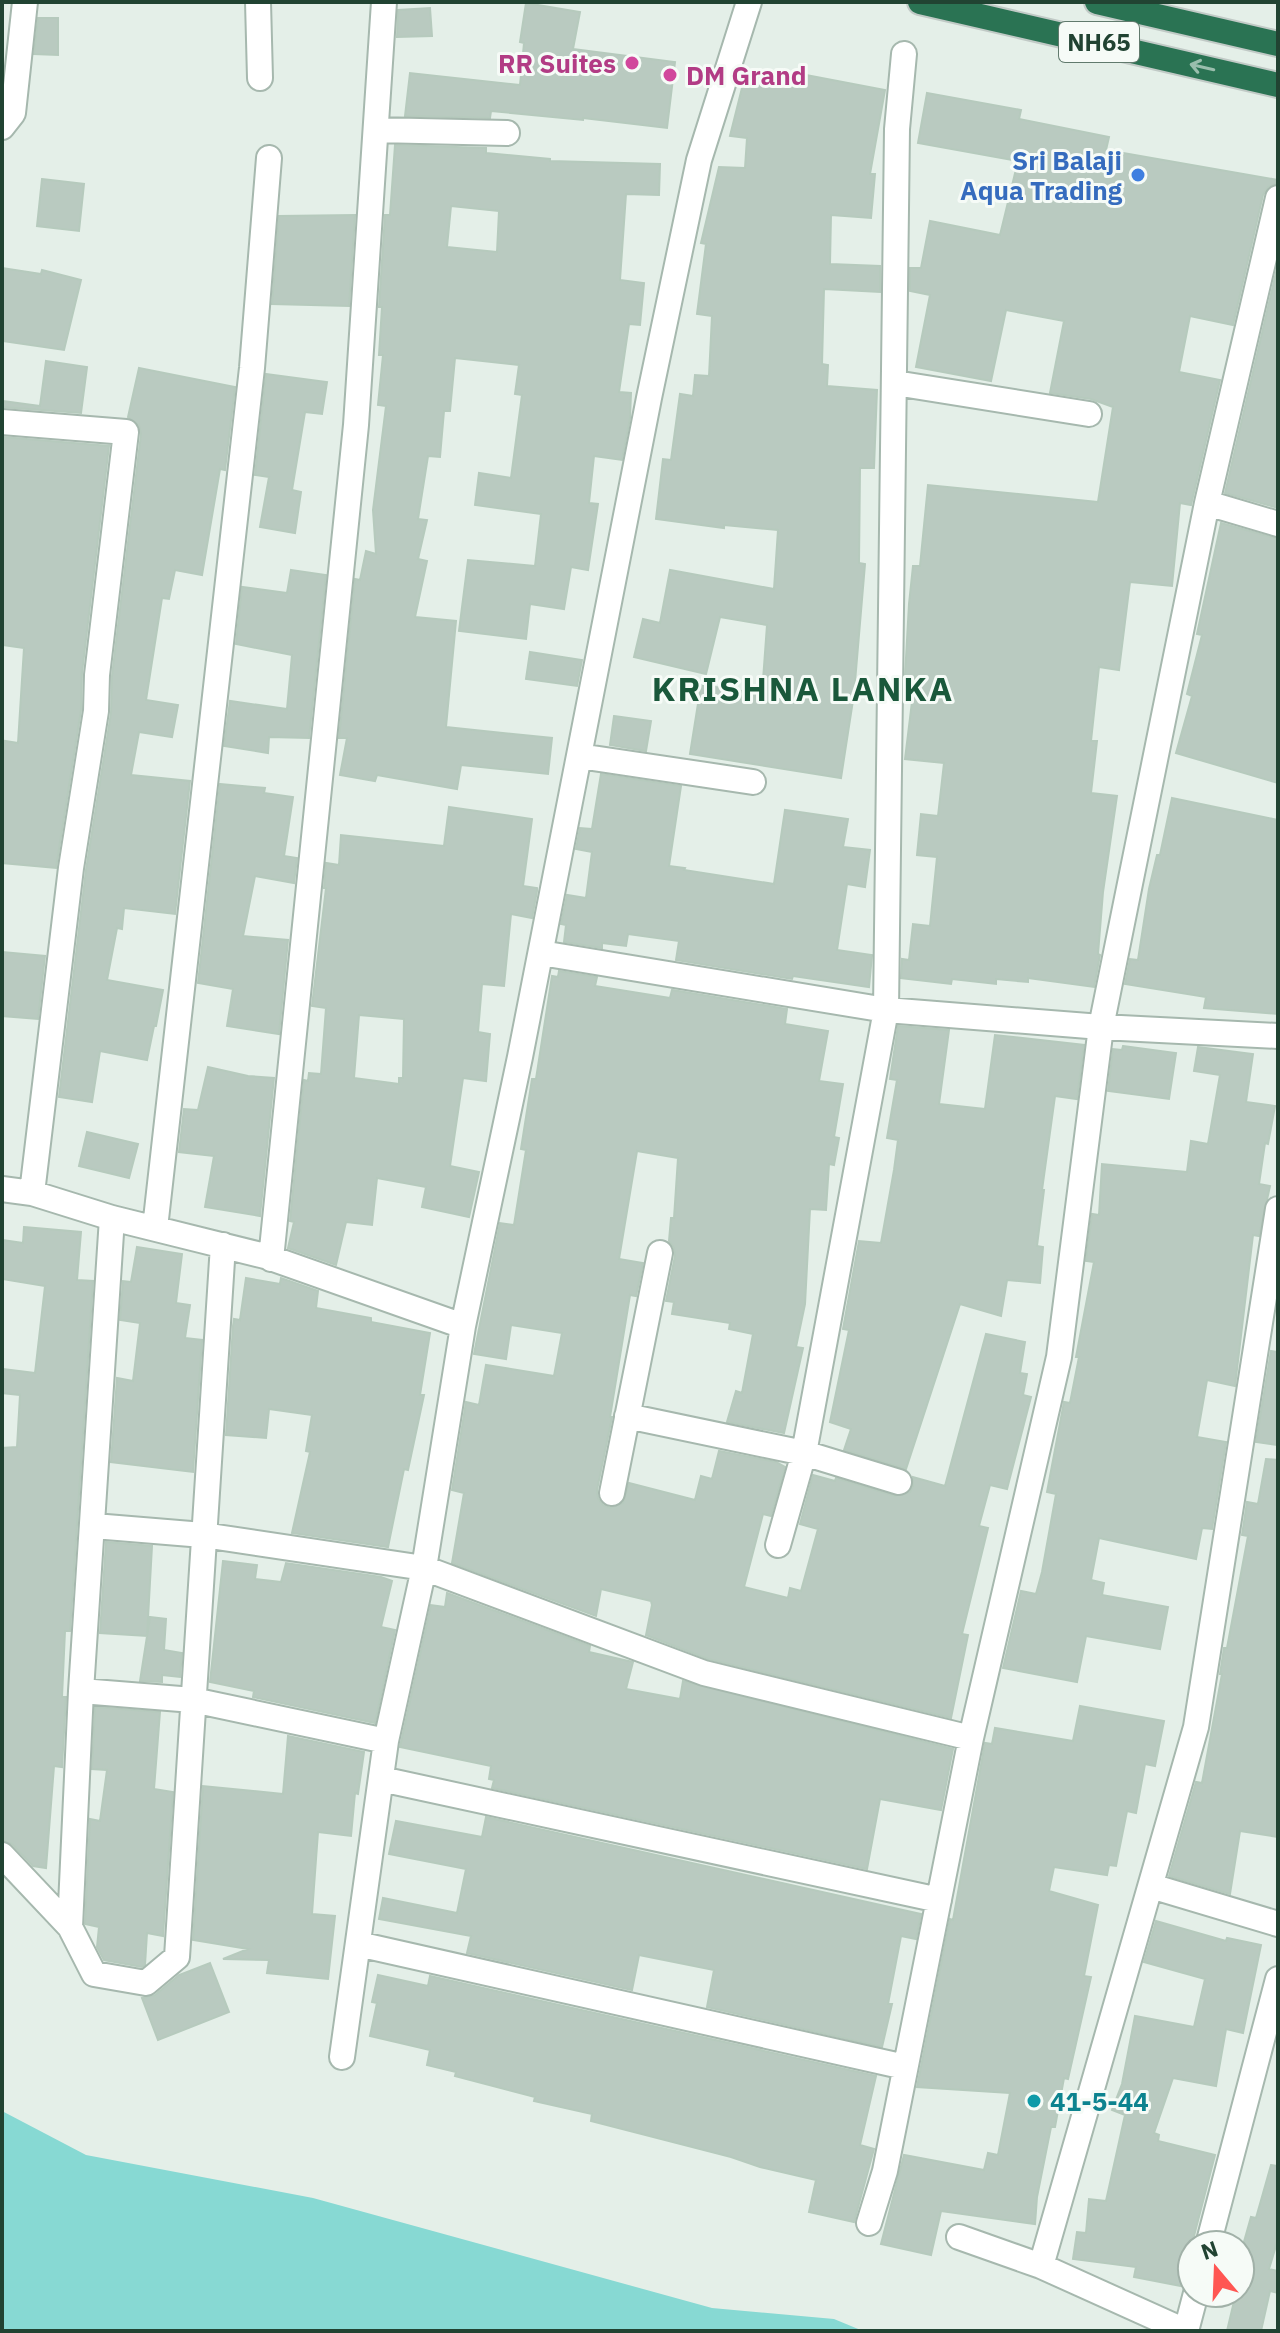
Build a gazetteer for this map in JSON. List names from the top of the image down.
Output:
{
  "streets": {
    "highway": ["NH65"]
  },
  "districts": ["KRISHNA LANKA"],
  "places": [
    "RR Suites",
    "DM Grand",
    "Sri Balaji Aqua Trading",
    "41-5-44"
  ],
  "north": "top"
}
